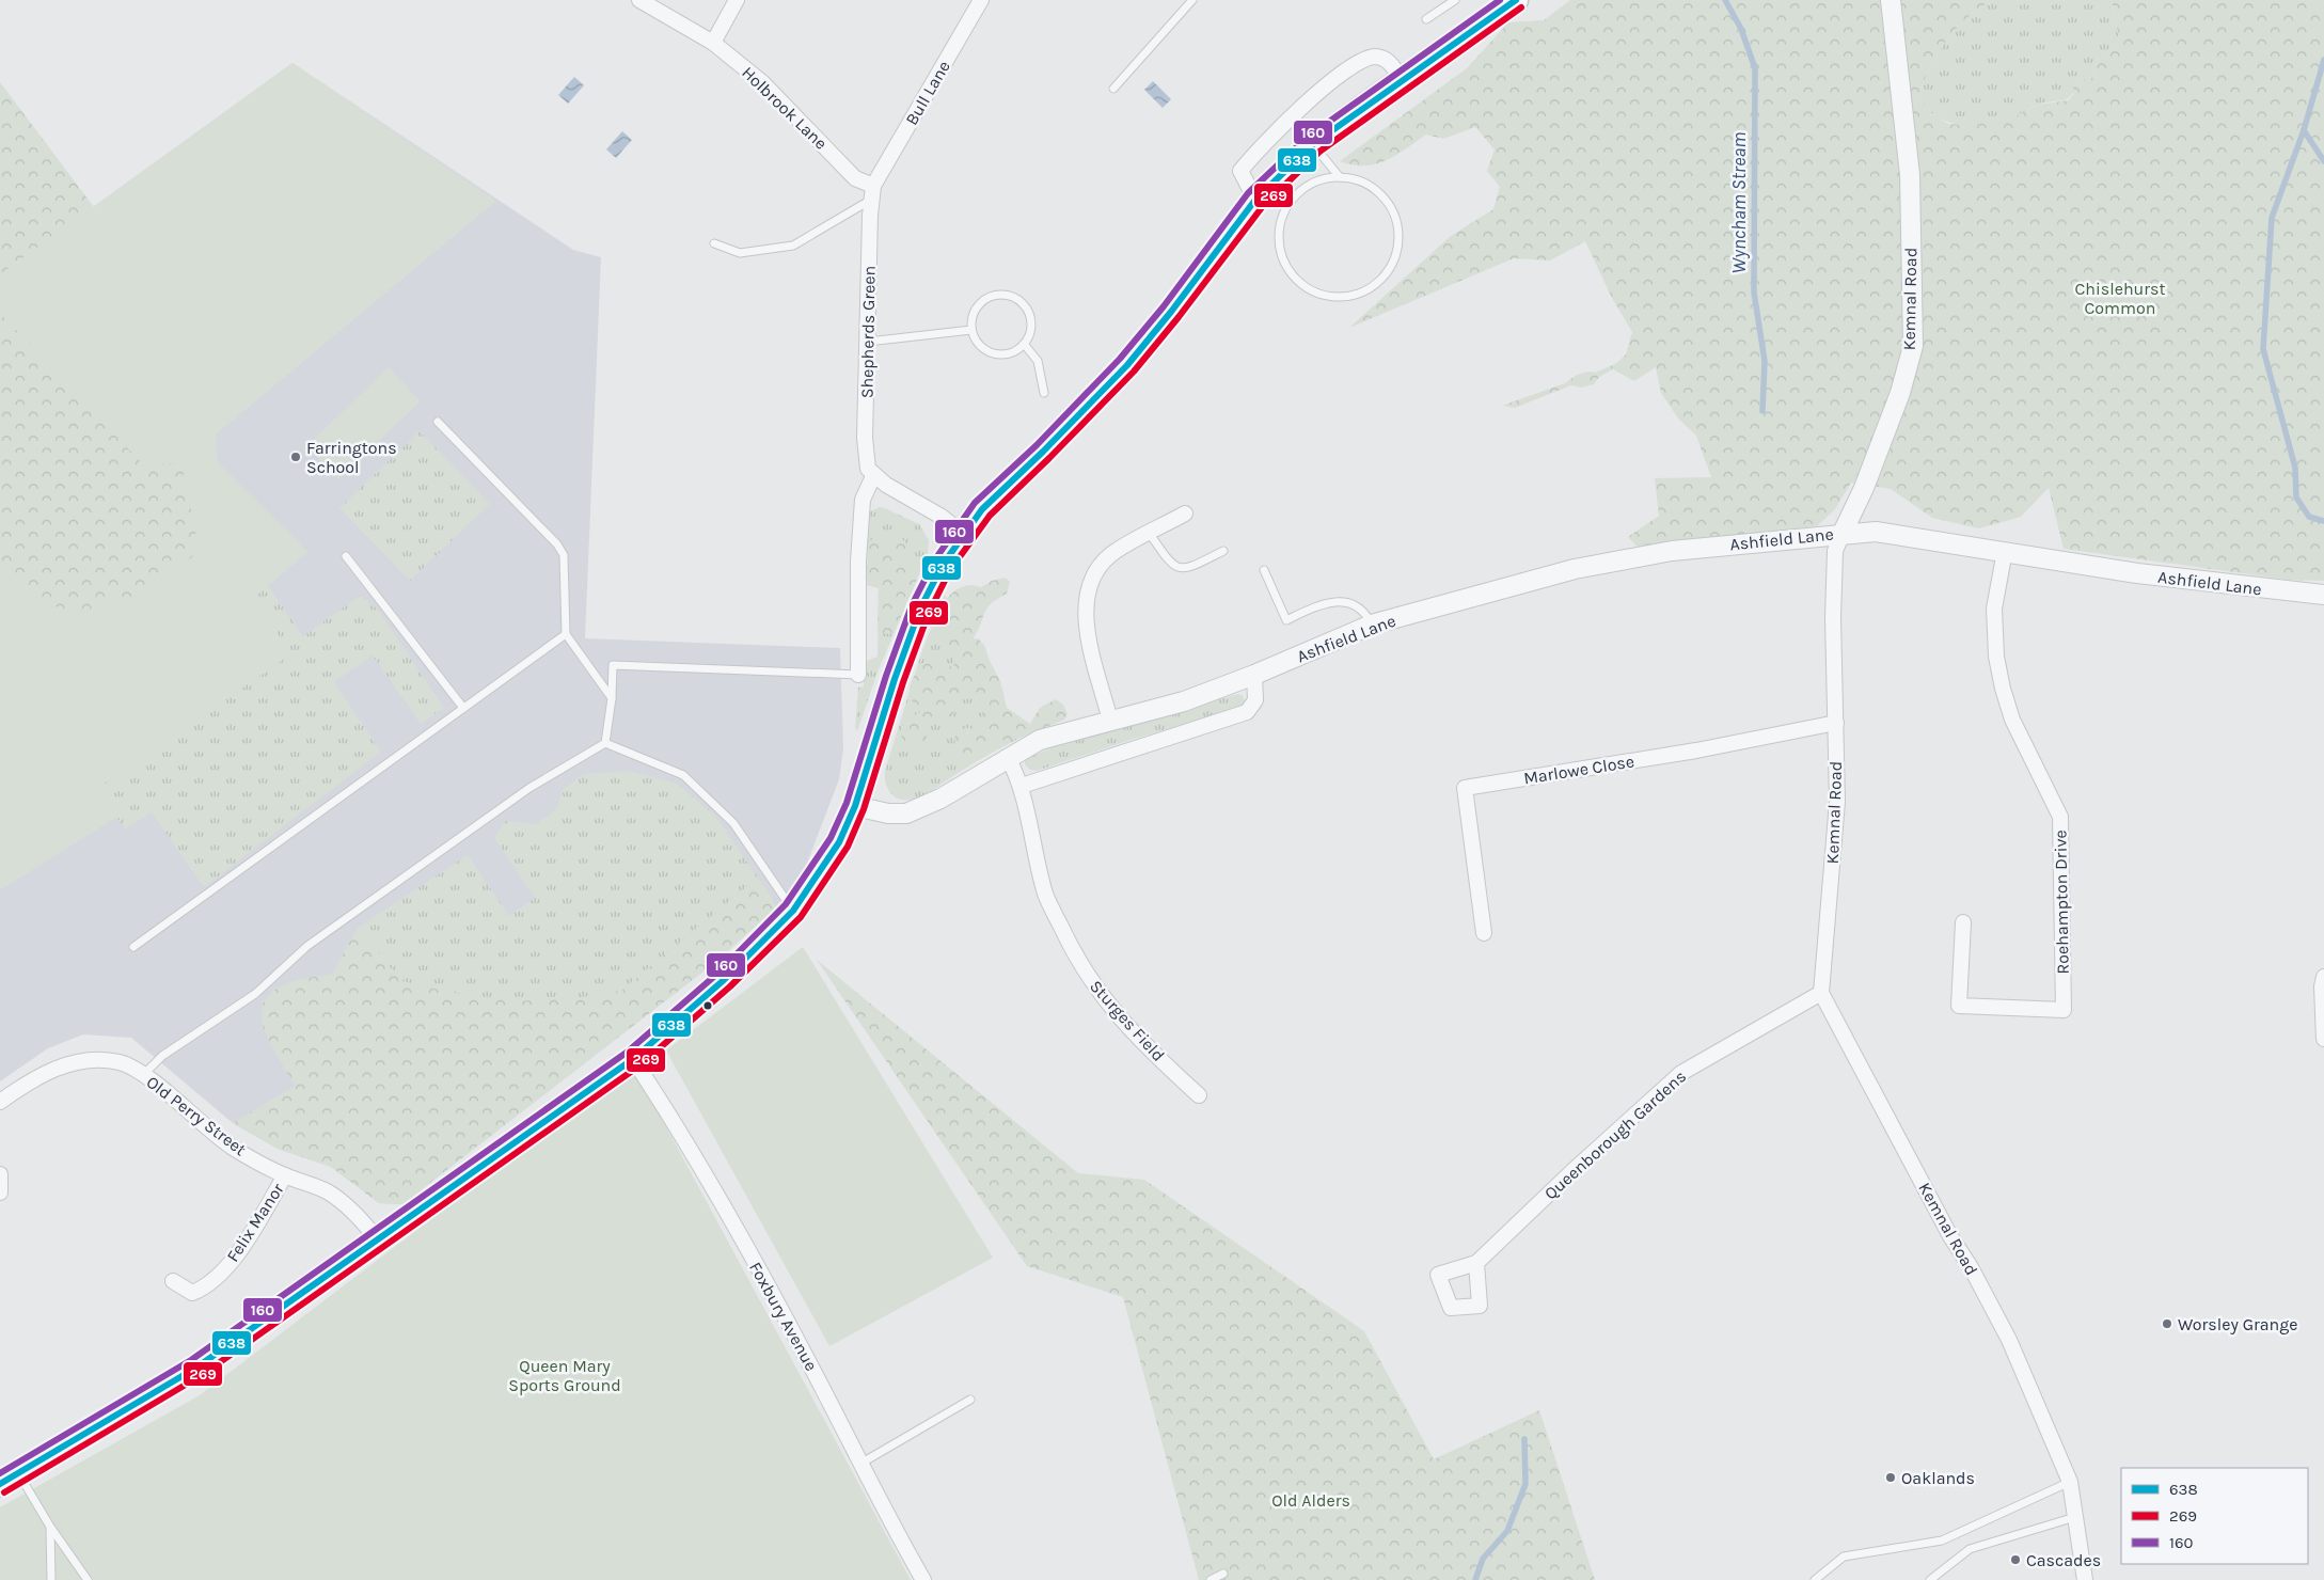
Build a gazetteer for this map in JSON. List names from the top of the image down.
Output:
{
  "streets": {
    "street": [
      "Bull Lane",
      "Holbrook Lane",
      "Kemnal Road",
      "Shepherds Green",
      "Ashfield Lane",
      "Marlowe Close",
      "Roehampton Drive",
      "Sturges Field",
      "Old Perry Street",
      "Queenborough Gardens",
      "Felix Manor",
      "Foxbury Avenue"
    ]
  },
  "crossings": [
    ["Bull Lane", "Holbrook Lane"],
    ["Bull Lane", "Shepherds Green"],
    ["Holbrook Lane", "Shepherds Green"],
    ["Kemnal Road", "Ashfield Lane"],
    ["Kemnal Road", "Marlowe Close"],
    ["Kemnal Road", "Queenborough Gardens"],
    ["Ashfield Lane", "Roehampton Drive"],
    ["Ashfield Lane", "Sturges Field"],
    ["Old Perry Street", "Felix Manor"]
  ],
  "water": ["Wyncham Stream"],
  "parks": ["Chislehurst Common", "Queen Mary Sports Ground", "Old Alders"],
  "places": [
    "Farringtons School",
    "Worsley Grange",
    "Oaklands",
    "Cascades"
  ],
  "lines": ["transit line 638", "transit line 160", "transit line 269"],
  "legend": ["638", "269", "160"]
}
